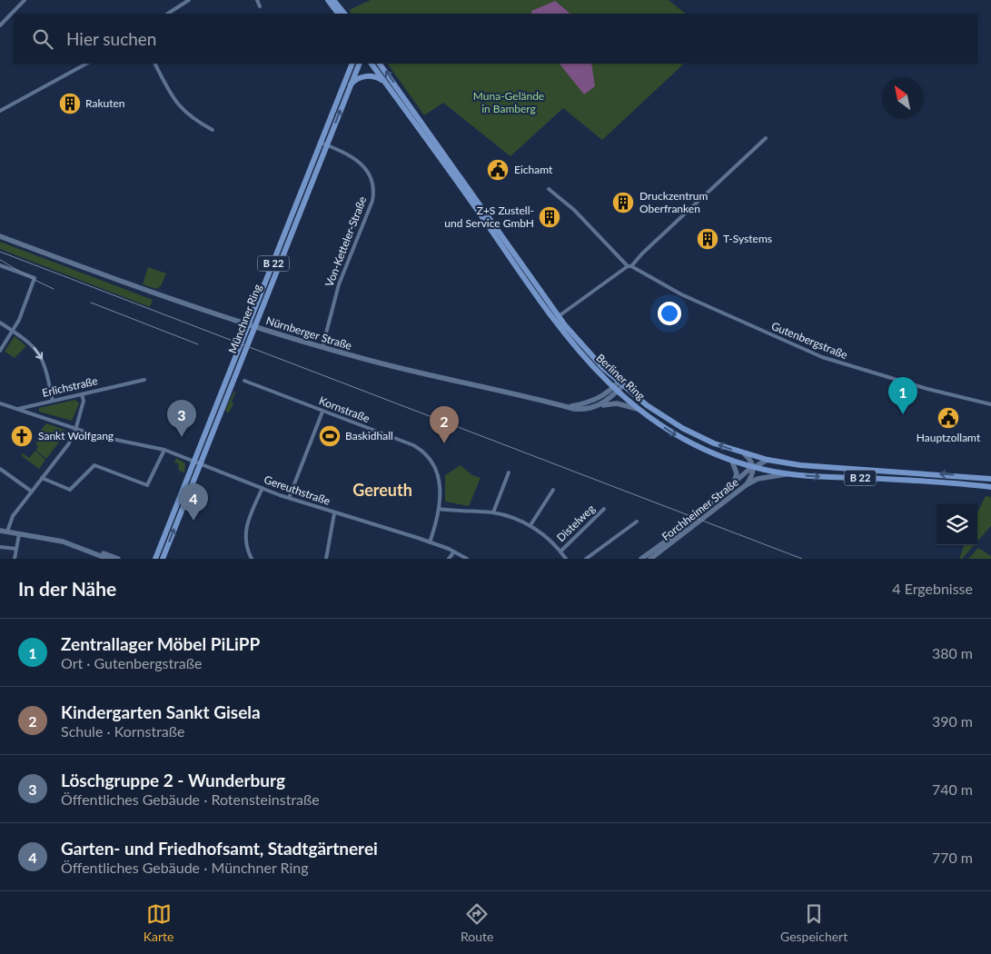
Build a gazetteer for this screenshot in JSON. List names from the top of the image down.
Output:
{
  "streets": {
    "main road": ["B 22", "Münchner Ring", "Berliner Ring"],
    "street": [
      "Von-Ketteler-Straße",
      "Nürnberger Straße",
      "Gutenbergstraße",
      "Erlichstraße",
      "Kornstraße",
      "Gereuthstraße",
      "Forchheimer Straße",
      "Distelweg"
    ]
  },
  "crossings": [
    ["Von-Ketteler-Straße", "Münchner Ring"],
    ["Von-Ketteler-Straße", "Nürnberger Straße"],
    ["Münchner Ring", "Gereuthstraße"],
    ["Nürnberger Straße", "Berliner Ring"],
    ["Berliner Ring", "Forchheimer Straße"],
    ["Erlichstraße", "Gereuthstraße"],
    ["Kornstraße", "Gereuthstraße"],
    ["Kornstraße", "Distelweg"]
  ],
  "districts": ["Gereuth"],
  "parks": ["Muna-Gelände in Bamberg"],
  "places": {
    "building": [
      "Rakuten",
      "Druckzentrum Oberfranken",
      "Z+S Zustell- und Service GmbH",
      "T-Systems"
    ],
    "public building": ["Eichamt", "Hauptzollamt"],
    "church": ["Sankt Wolfgang"],
    "sports": ["Baskidhall"]
  },
  "north": "top left",
  "page": {
    "search": "Hier suchen",
    "pins": [
      "1",
      "3",
      "2",
      "4"
    ],
    "heading": ["In der Nähe", "4 Ergebnisse"],
    "list": [
      {
        "mark": "1",
        "name": "Zentrallager Möbel PiLiPP",
        "note": "Ort · Gutenbergstraße",
        "value": "380 m"
      },
      {
        "mark": "2",
        "name": "Kindergarten Sankt Gisela",
        "note": "Schule · Kornstraße",
        "value": "390 m"
      },
      {
        "mark": "3",
        "name": "Löschgruppe 2 - Wunderburg",
        "note": "Öffentliches Gebäude · Rotensteinstraße",
        "value": "740 m"
      },
      {
        "mark": "4",
        "name": "Garten- und Friedhofsamt, Stadtgärtnerei",
        "note": "Öffentliches Gebäude · Münchner Ring",
        "value": "770 m"
      }
    ],
    "nav": ["Karte", "Route", "Gespeichert"]
  }
}
